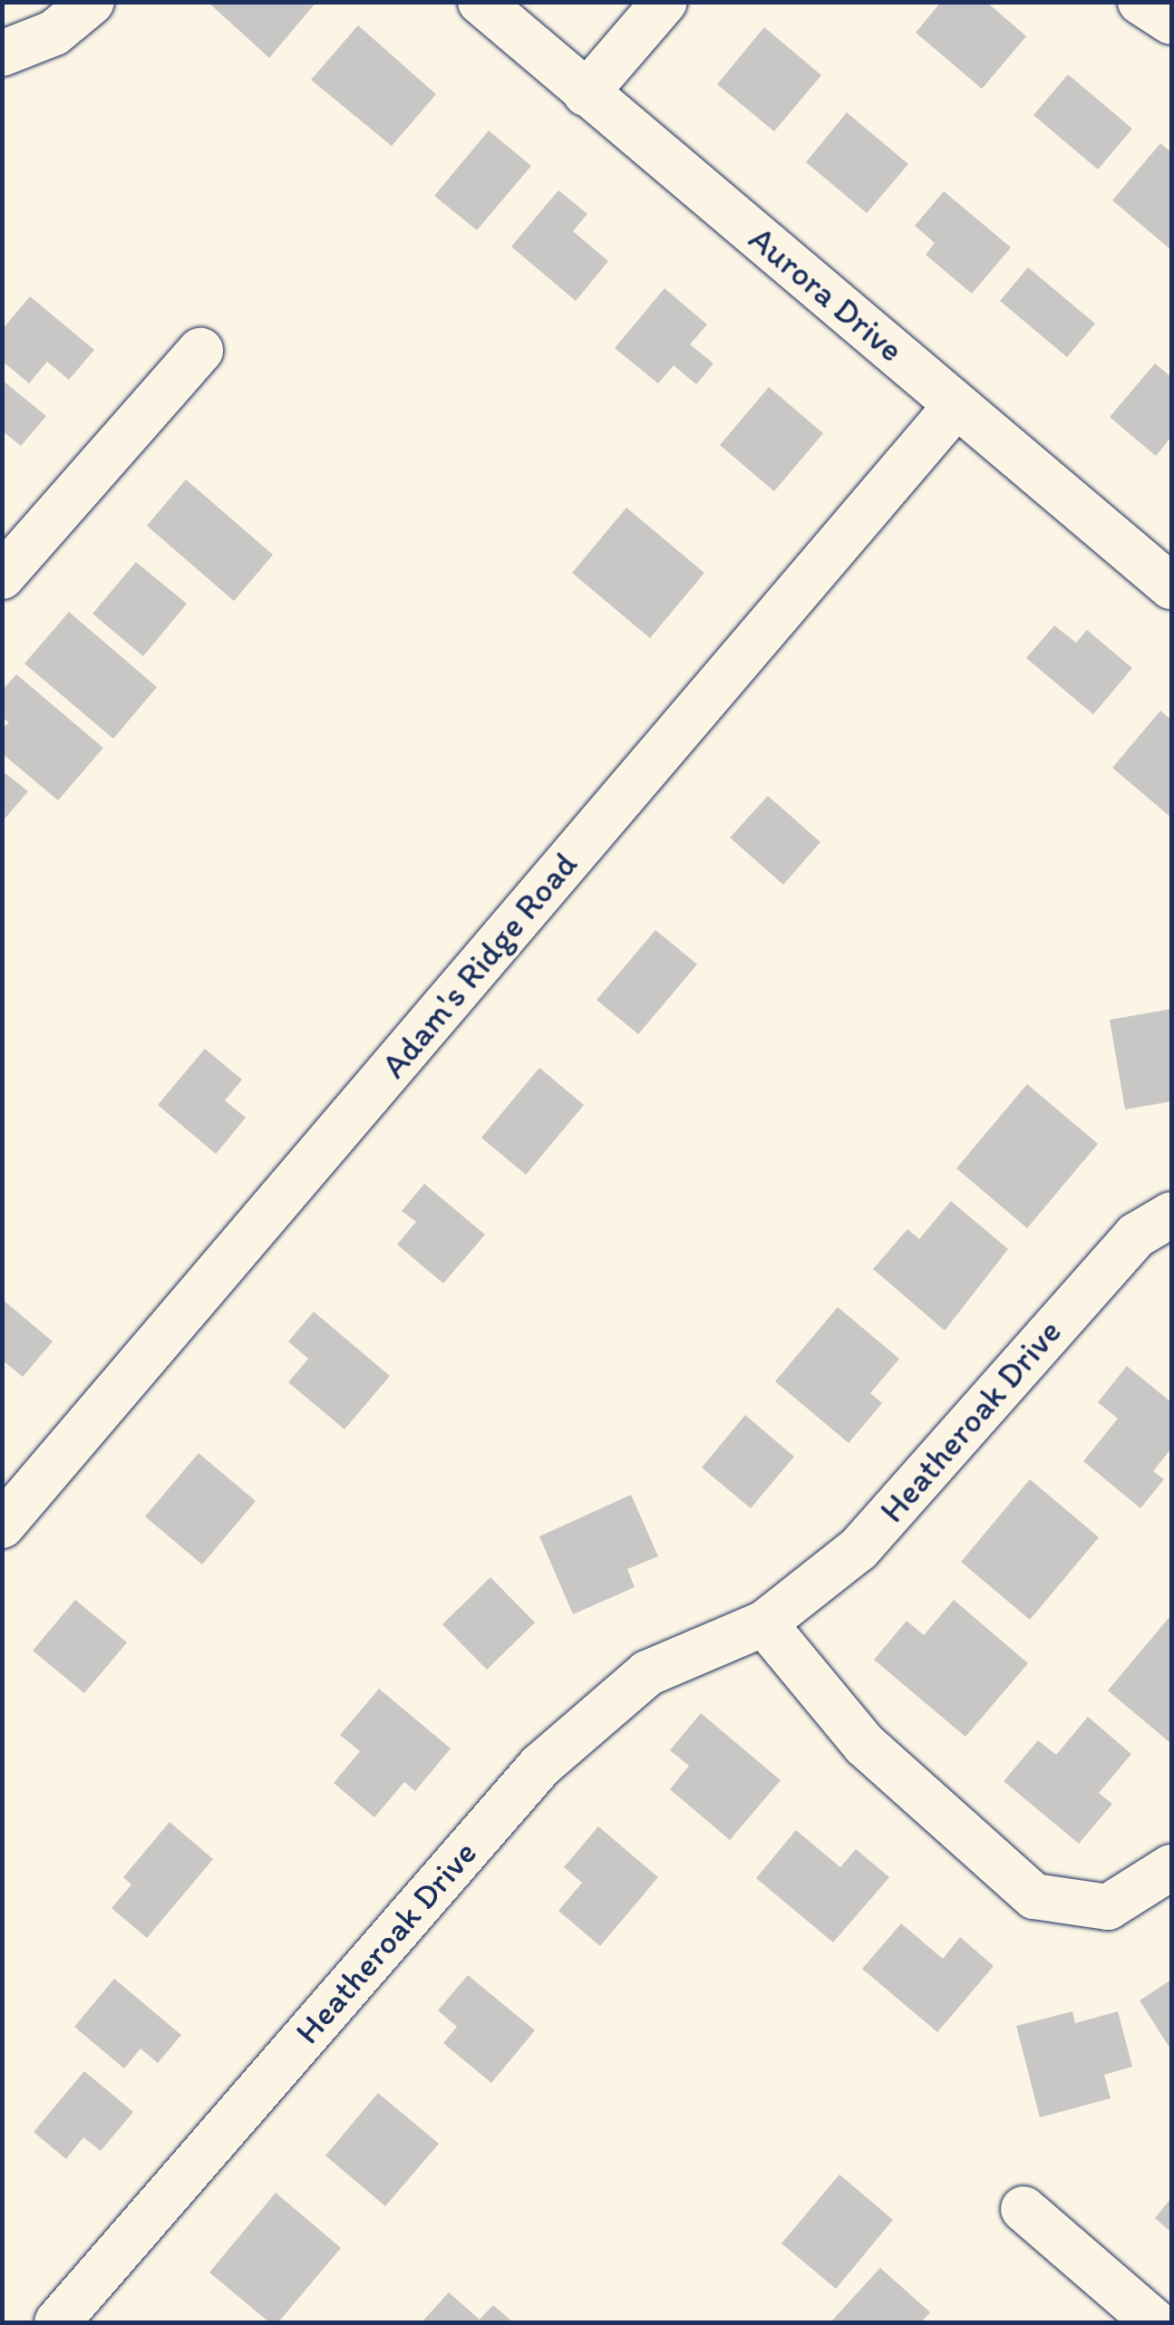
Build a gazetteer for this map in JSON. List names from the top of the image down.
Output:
{
  "streets": {
    "street": ["Aurora Drive", "Adam's Ridge Road", "Heatheroak Drive"]
  },
  "crossings": [
    ["Aurora Drive", "Adam's Ridge Road"]
  ]
}
